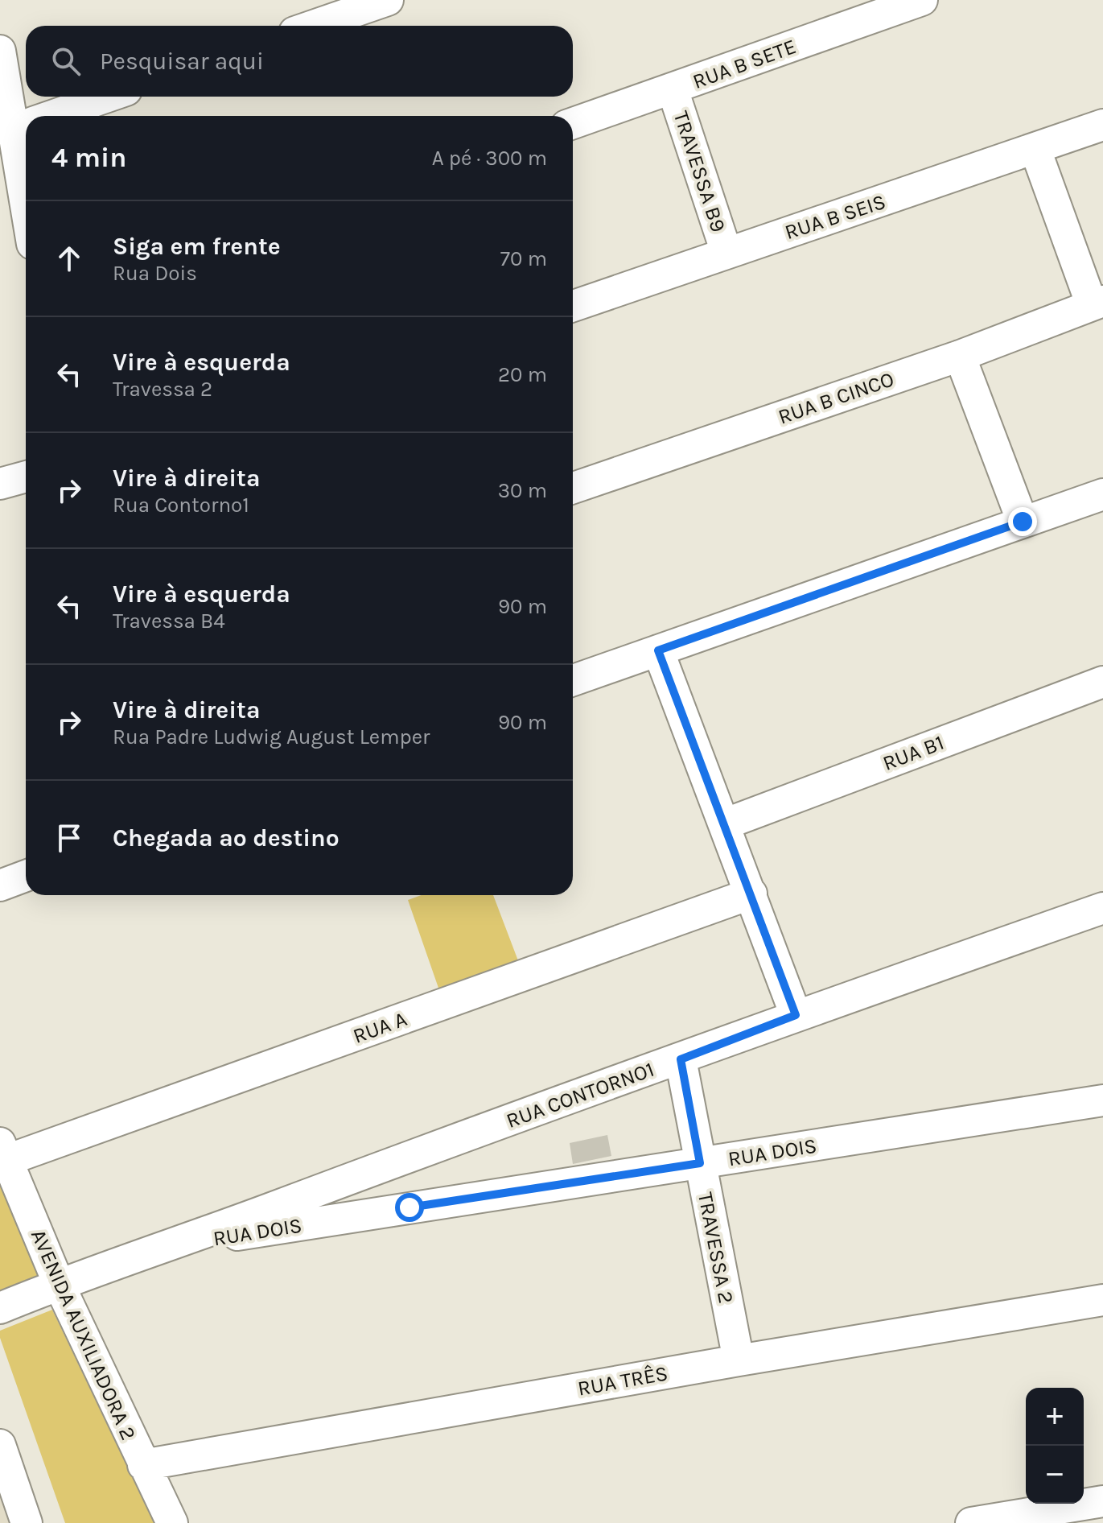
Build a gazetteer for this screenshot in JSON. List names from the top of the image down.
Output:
{
  "streets": {
    "street": [
      "RUA B SETE",
      "TRAVESSA B9",
      "RUA B SEIS",
      "RUA B CINCO",
      "RUA B1",
      "RUA A",
      "RUA CONTORNO1",
      "RUA DOIS",
      "TRAVESSA 2",
      "AVENIDA AUXILIADORA 2",
      "RUA TRÊS"
    ]
  },
  "crossings": [
    ["RUA B SETE", "TRAVESSA B9"],
    ["TRAVESSA B9", "RUA B SEIS"],
    ["RUA A", "AVENIDA AUXILIADORA 2"],
    ["RUA CONTORNO1", "RUA DOIS"],
    ["RUA CONTORNO1", "TRAVESSA 2"],
    ["RUA CONTORNO1", "AVENIDA AUXILIADORA 2"],
    ["RUA DOIS", "TRAVESSA 2"],
    ["TRAVESSA 2", "RUA TRÊS"],
    ["AVENIDA AUXILIADORA 2", "RUA TRÊS"]
  ],
  "page": {
    "search": "Pesquisar aqui",
    "heading": ["4 min", "A pé · 300 m"],
    "list": [
      ["Siga em frente", "Rua Dois", "70 m"],
      ["Vire à esquerda", "Travessa 2", "20 m"],
      ["Vire à direita", "Rua Contorno1", "30 m"],
      ["Vire à esquerda", "Travessa B4", "90 m"],
      ["Vire à direita", "Rua Padre Ludwig August Lemper", "90 m"],
      "Chegada ao destino"
    ],
    "map_buttons": ["+", "−"]
  }
}
